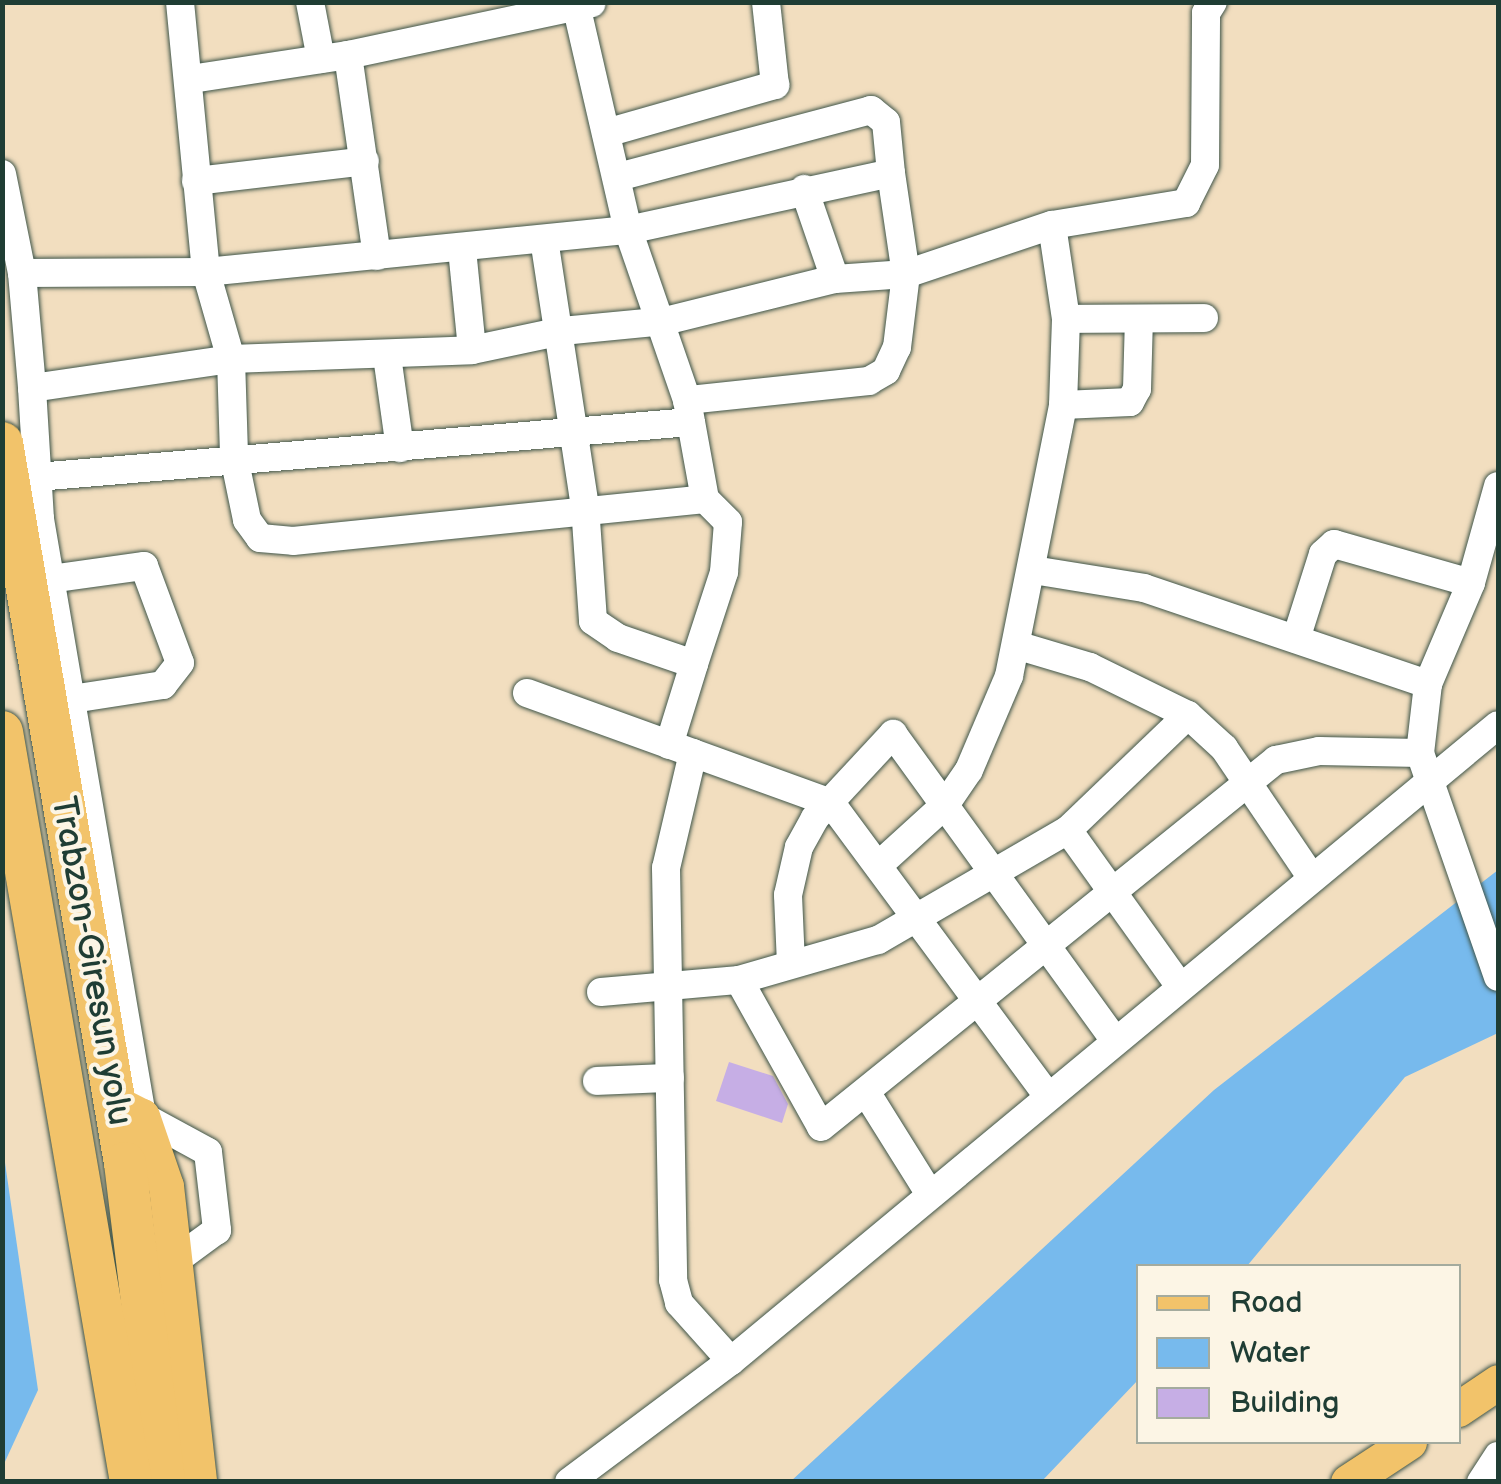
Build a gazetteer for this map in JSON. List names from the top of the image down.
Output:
{
  "streets": {
    "highway": ["Trabzon-Giresun yolu"]
  },
  "legend": ["Road", "Water", "Building"]
}
